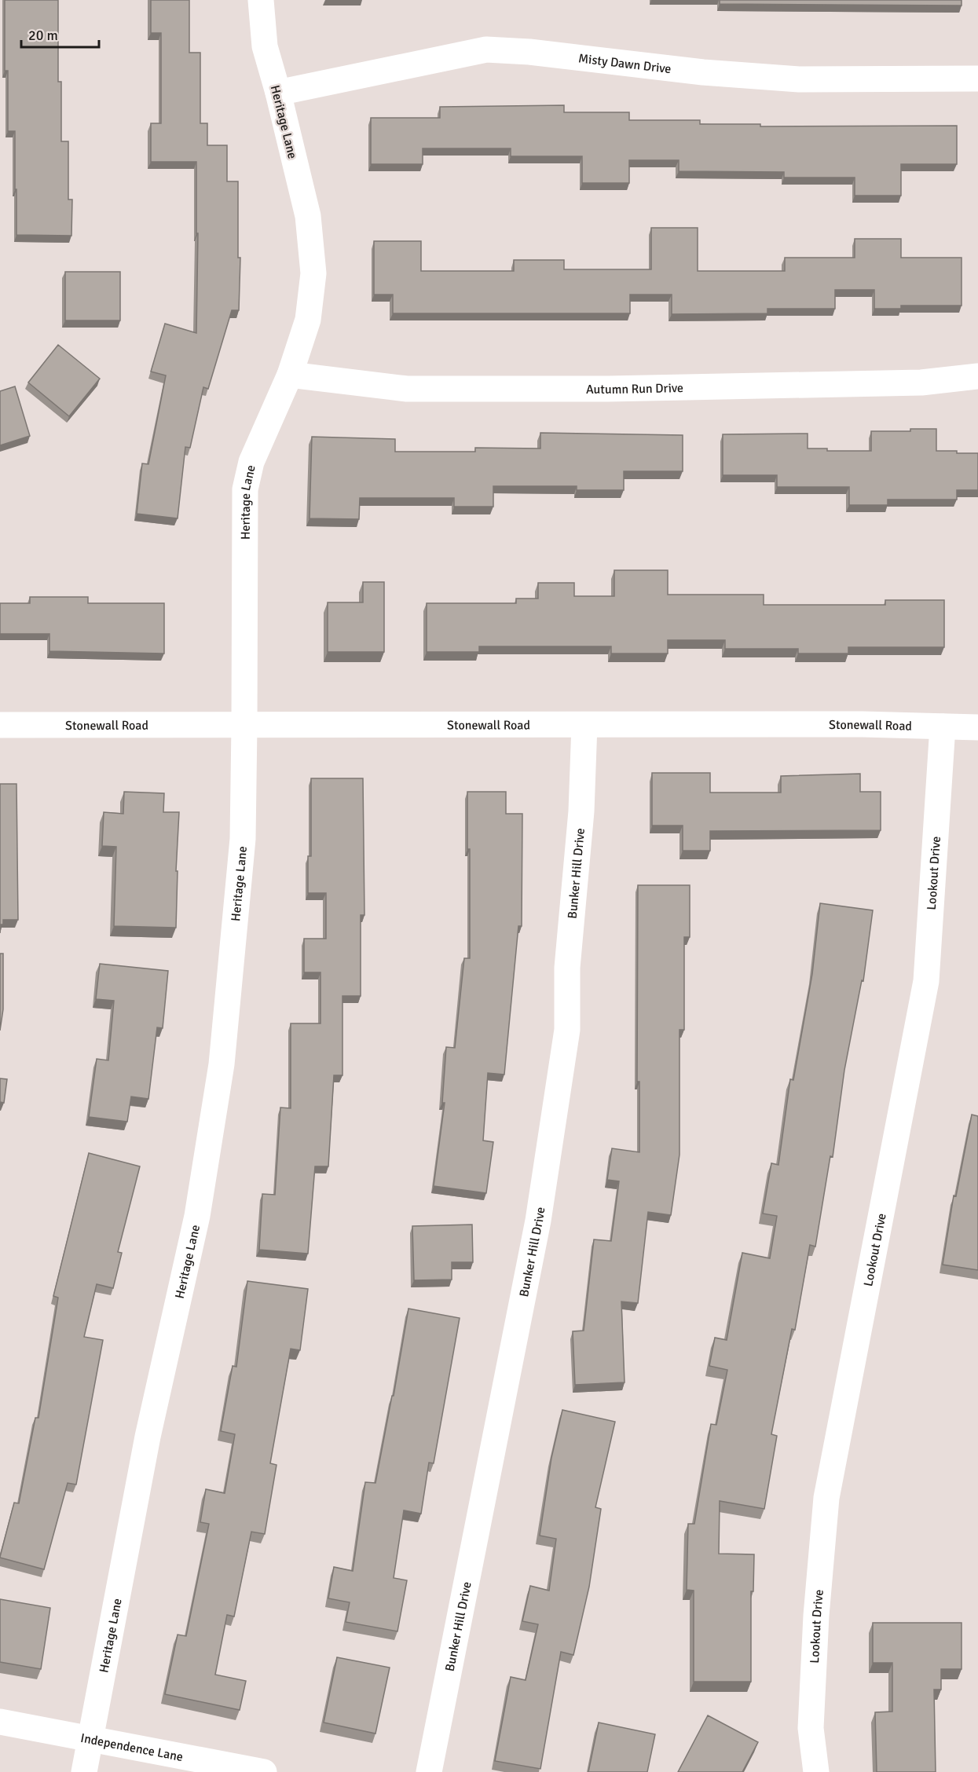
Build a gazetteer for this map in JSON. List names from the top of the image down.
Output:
{
  "streets": {
    "street": [
      "Misty Dawn Drive",
      "Heritage Lane",
      "Autumn Run Drive",
      "Stonewall Road",
      "Lookout Drive",
      "Bunker Hill Drive",
      "Independence Lane"
    ]
  },
  "crossings": [
    ["Misty Dawn Drive", "Heritage Lane"],
    ["Heritage Lane", "Autumn Run Drive"],
    ["Heritage Lane", "Stonewall Road"],
    ["Heritage Lane", "Independence Lane"],
    ["Stonewall Road", "Lookout Drive"],
    ["Stonewall Road", "Bunker Hill Drive"]
  ],
  "scale_bar": "20 m"
}
